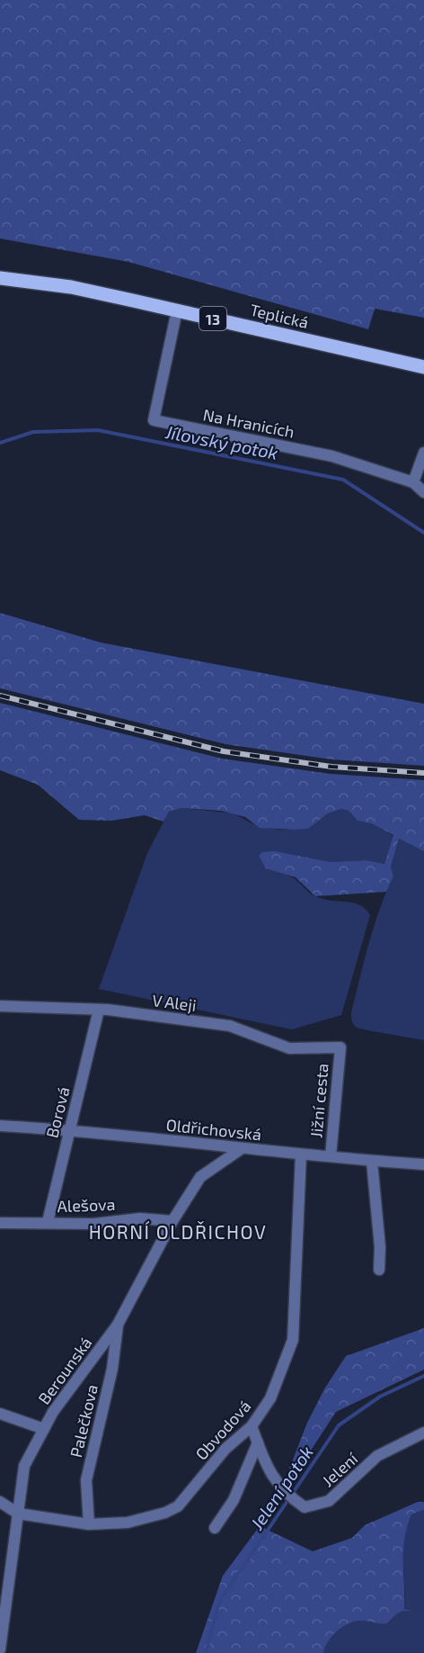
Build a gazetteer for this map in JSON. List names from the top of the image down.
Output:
{
  "streets": {
    "main road": ["Teplická", "13"],
    "street": [
      "Na Hranicích",
      "V Aleji",
      "Jižní cesta",
      "Borová",
      "Oldřichovská",
      "Alešova",
      "Berounská",
      "Palečkova",
      "Obvodová",
      "Jelení"
    ]
  },
  "crossings": [
    ["Teplická", "Na Hranicích"],
    ["V Aleji", "Jižní cesta"],
    ["V Aleji", "Borová"],
    ["Jižní cesta", "Oldřichovská"],
    ["Borová", "Oldřichovská"],
    ["Borová", "Alešova"],
    ["Oldřichovská", "Berounská"],
    ["Oldřichovská", "Obvodová"],
    ["Alešova", "Berounská"],
    ["Berounská", "Palečkova"],
    ["Berounská", "Obvodová"],
    ["Palečkova", "Obvodová"],
    ["Obvodová", "Jelení"]
  ],
  "districts": ["HORNÍ OLDŘICHOV"],
  "water": ["Jílovský potok", "Jelení potok"]
}
